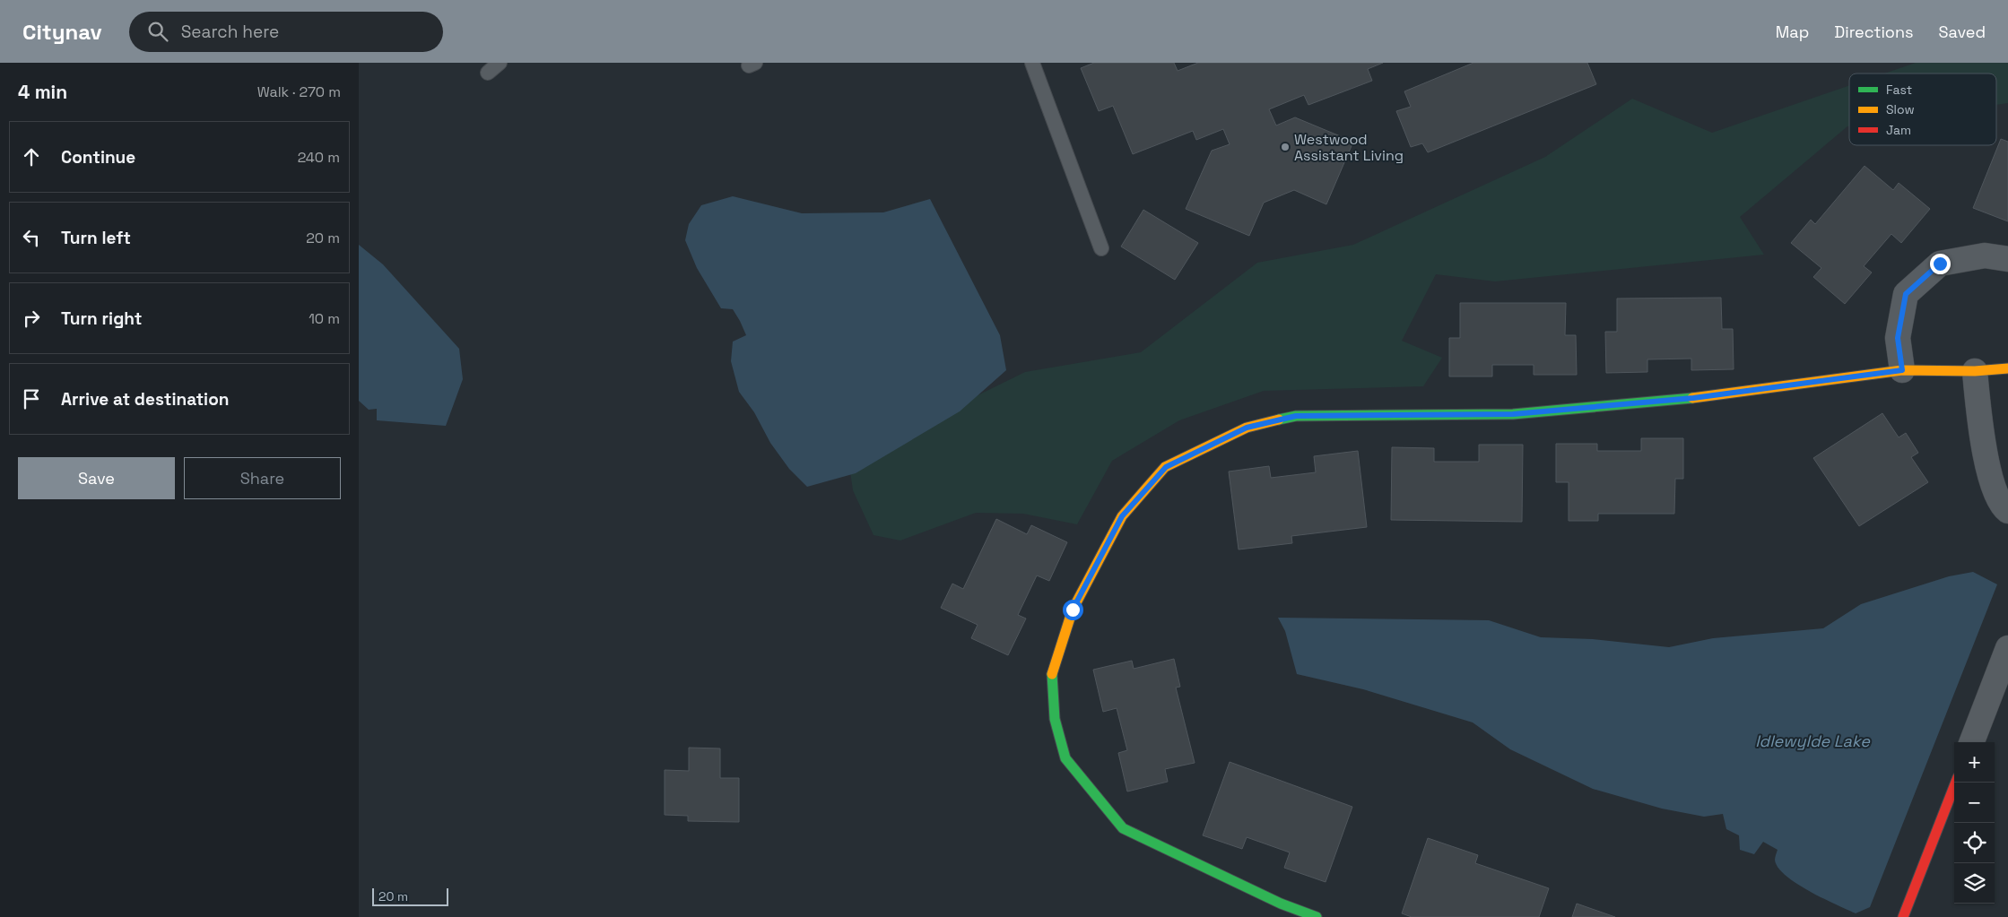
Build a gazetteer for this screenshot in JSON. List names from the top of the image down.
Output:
{
  "water": ["Idlewylde Lake"],
  "places": ["Westwood Assistant Living"],
  "legend": ["Fast", "Slow", "Jam"],
  "scale_bar": "20 m",
  "page": {
    "header": "Citynav",
    "search": "Search here",
    "nav": ["Map", "Directions", "Saved"],
    "heading": ["4 min", "Walk · 270 m"],
    "list": [
      ["Continue", "240 m"],
      ["Turn left", "20 m"],
      ["Turn right", "10 m"],
      "Arrive at destination"
    ],
    "buttons": ["Save", "Share"],
    "map_buttons": ["+", "−"],
    "scale": "20 m"
  }
}
